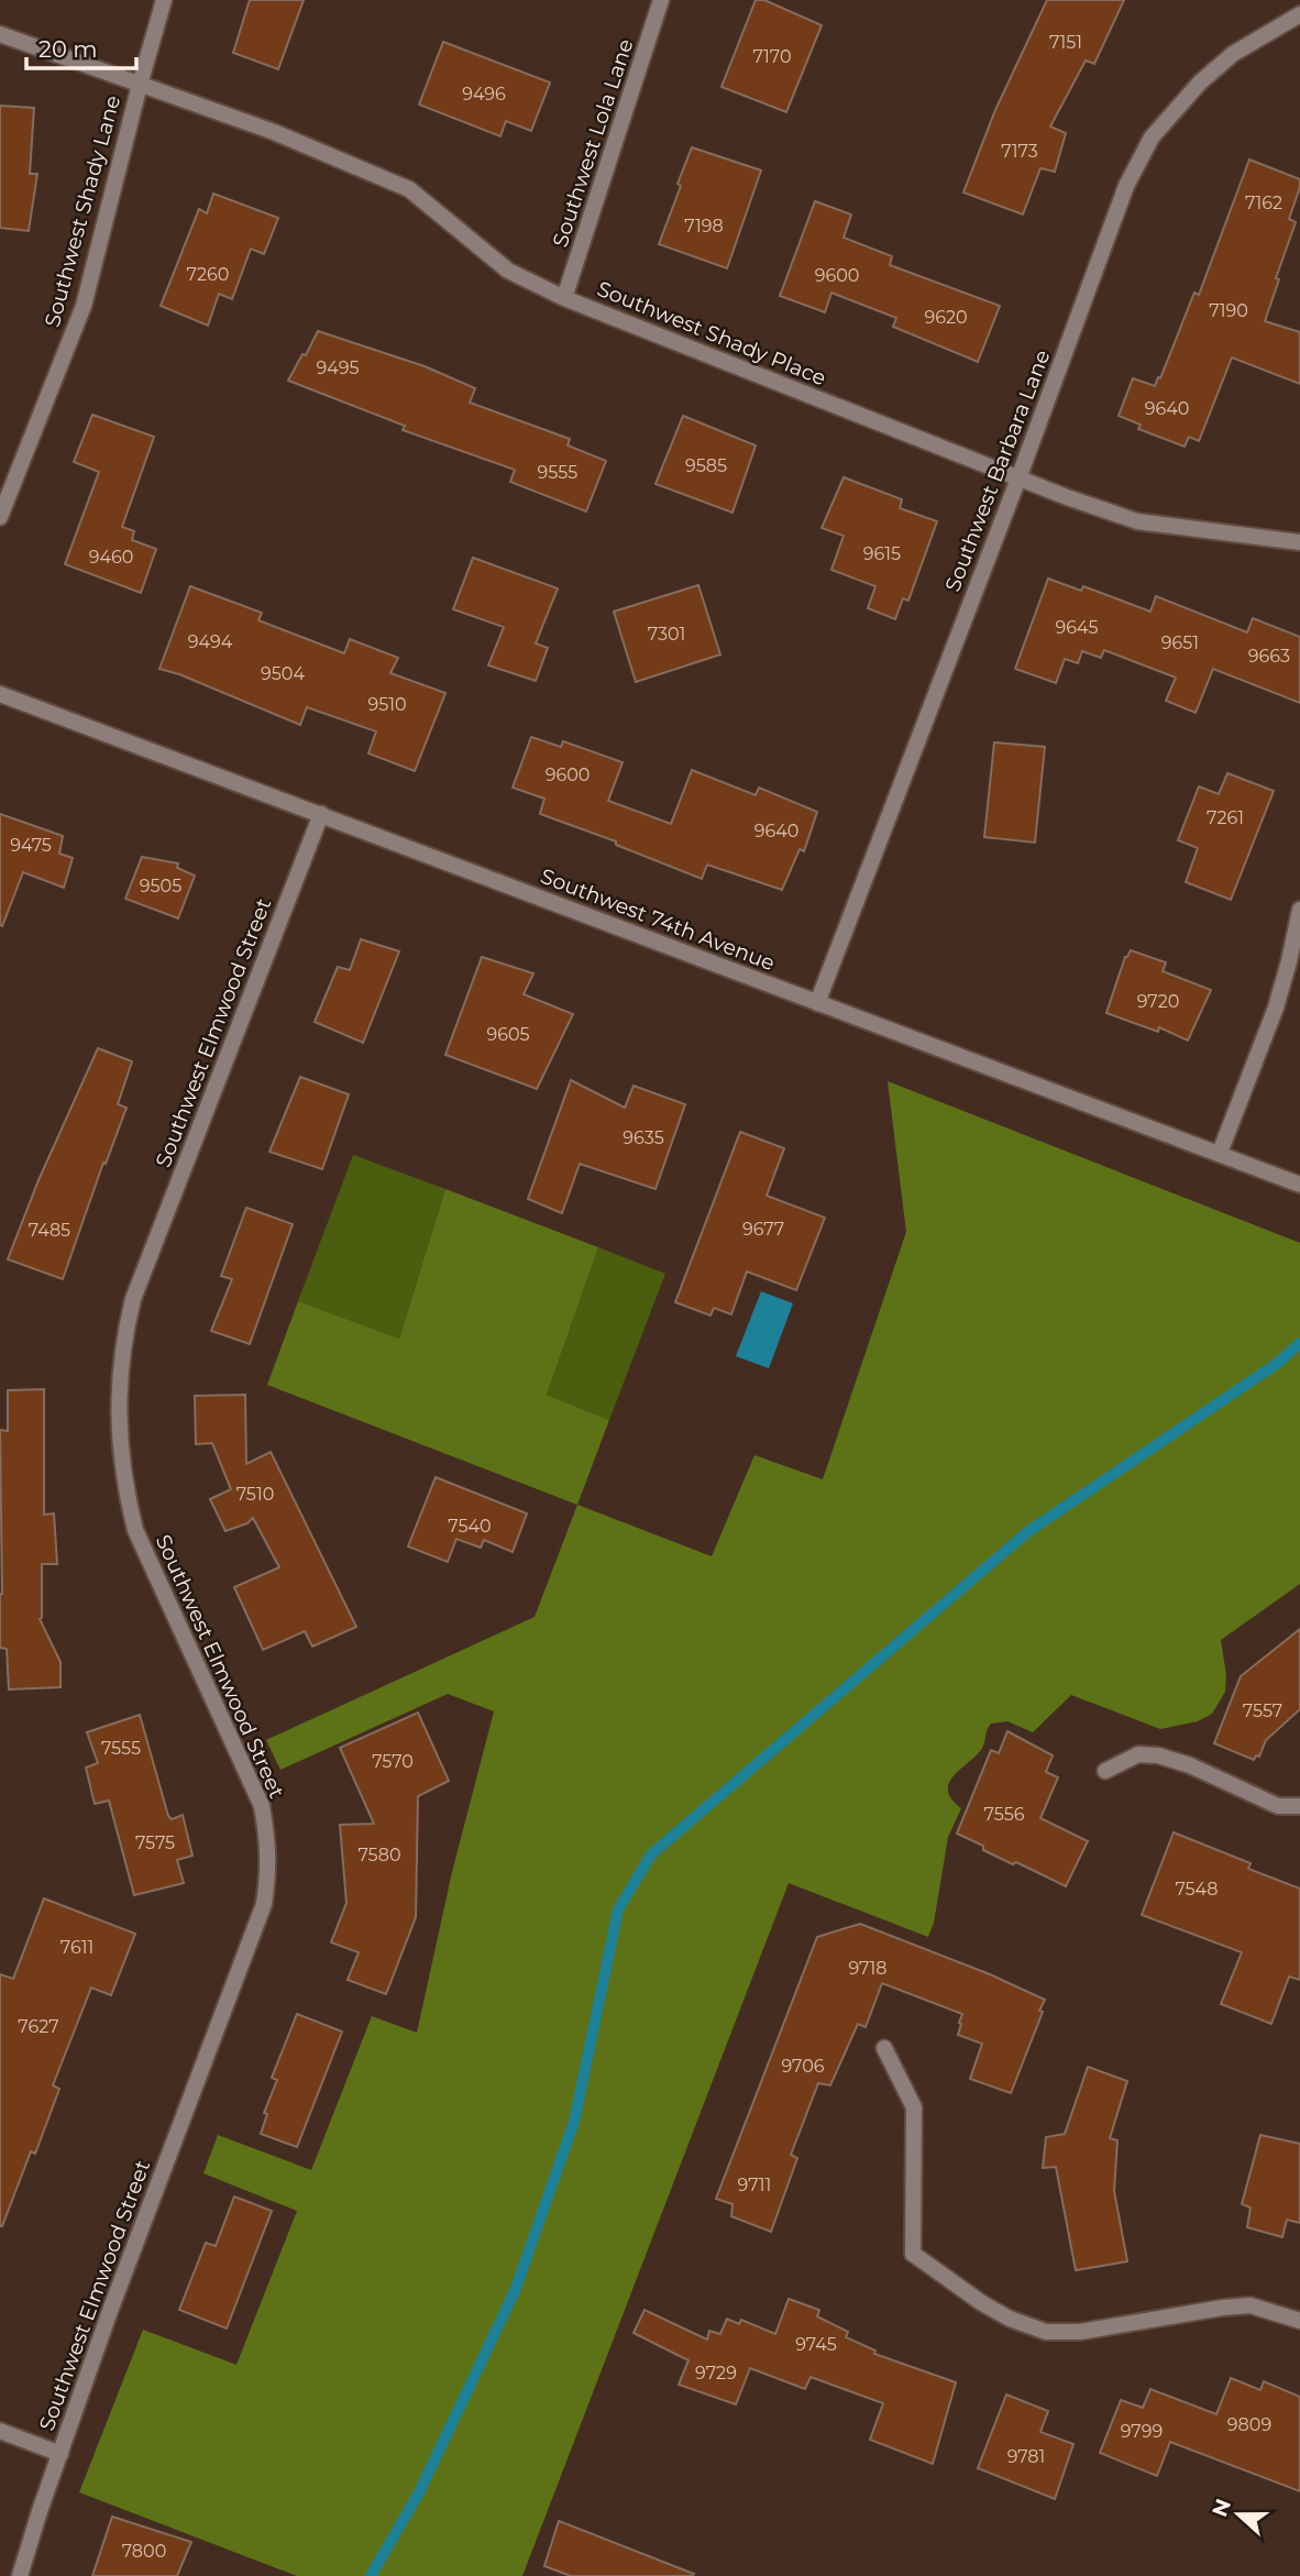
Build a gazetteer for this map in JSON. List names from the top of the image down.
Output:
{
  "streets": {
    "street": [
      "Southwest Lola Lane",
      "Southwest Shady Lane",
      "Southwest Shady Place",
      "Southwest Barbara Lane",
      "Southwest 74th Avenue",
      "Southwest Elmwood Street"
    ]
  },
  "crossings": [
    ["Southwest Lola Lane", "Southwest Shady Place"],
    ["Southwest Shady Lane", "Southwest Shady Place"],
    ["Southwest Shady Place", "Southwest Barbara Lane"],
    ["Southwest Barbara Lane", "Southwest 74th Avenue"],
    ["Southwest 74th Avenue", "Southwest Elmwood Street"]
  ],
  "house_numbers": [
    "7151",
    "7170",
    "9496",
    "7173",
    "7162",
    "7198",
    "7260",
    "9600",
    "7190",
    "9620",
    "9495",
    "9640",
    "9585",
    "9555",
    "9615",
    "9460",
    "9645",
    "7301",
    "9494",
    "9651",
    "9663",
    "9504",
    "9510",
    "9600",
    "7261",
    "9640",
    "9475",
    "9505",
    "9720",
    "9605",
    "9635",
    "9677",
    "7485",
    "7510",
    "7540",
    "7557",
    "7555",
    "7570",
    "7556",
    "7575",
    "7580",
    "7548",
    "7611",
    "9718",
    "7627",
    "9706",
    "9711",
    "9745",
    "9729",
    "9809",
    "9799",
    "9781",
    "7800"
  ],
  "scale_bar": "20 m",
  "north": "left"
}
